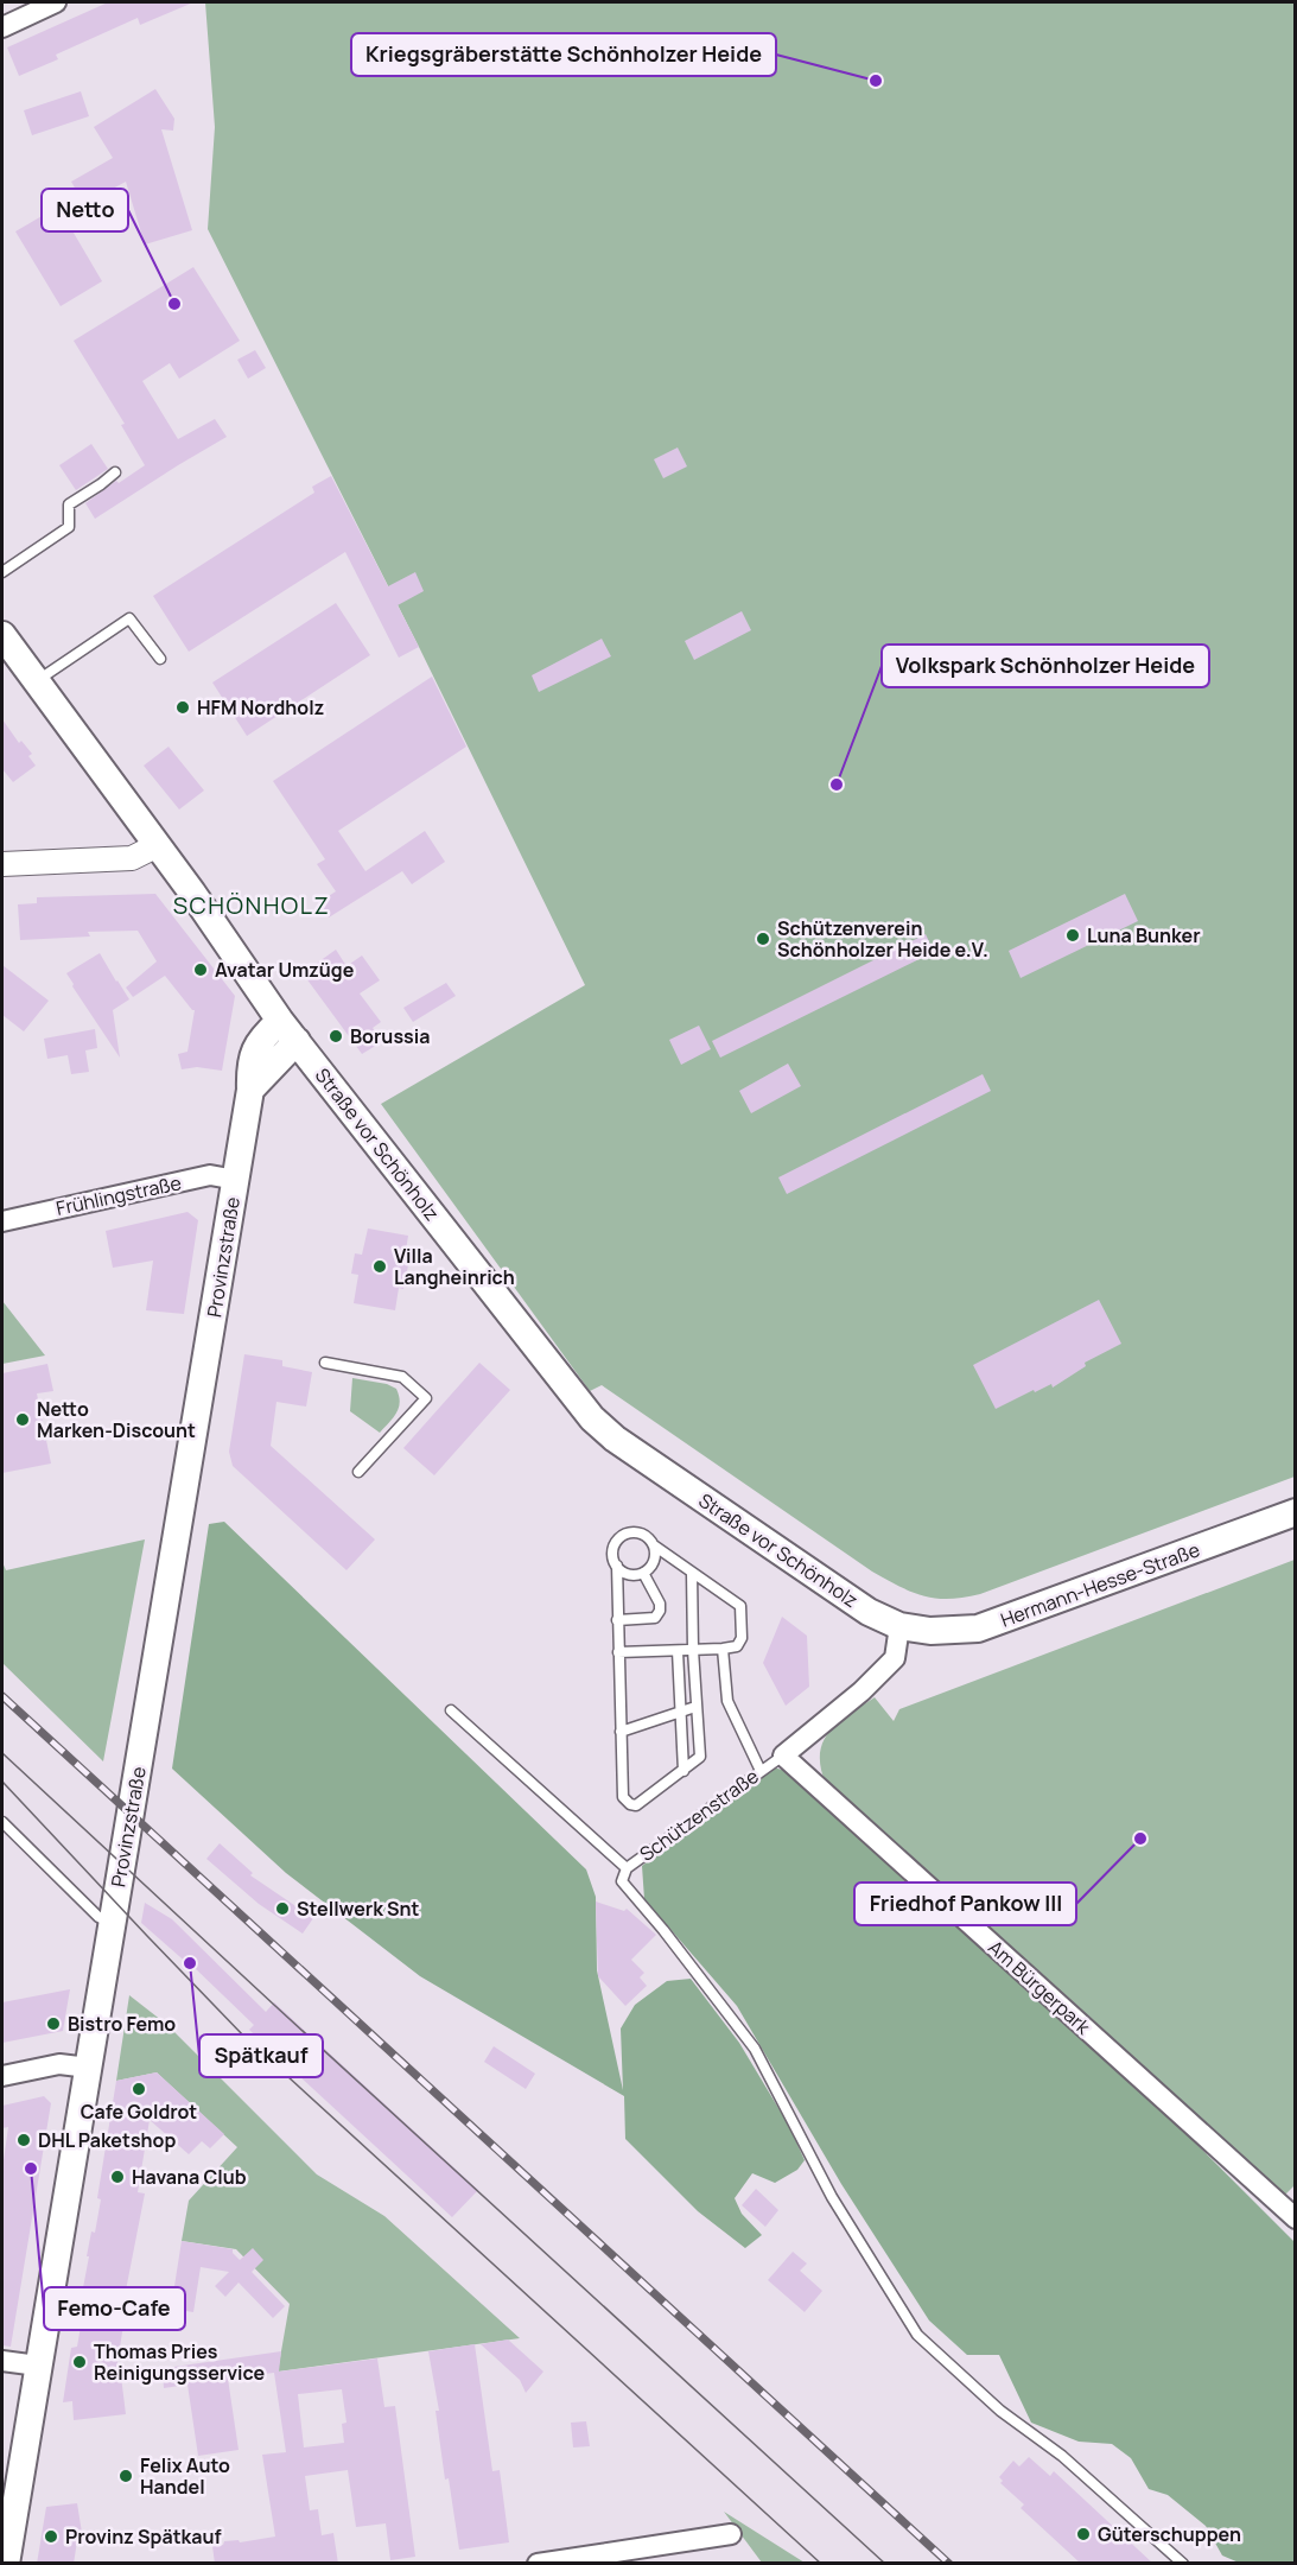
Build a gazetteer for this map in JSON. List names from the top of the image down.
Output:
{
  "streets": {
    "main road": ["Straße vor Schönholz", "Provinzstraße", "Hermann-Hesse-Straße"],
    "street": ["Frühlingstraße", "Schützenstraße", "Am Bürgerpark"]
  },
  "crossings": [
    ["Straße vor Schönholz", "Provinzstraße"],
    ["Straße vor Schönholz", "Hermann-Hesse-Straße"],
    ["Straße vor Schönholz", "Schützenstraße"],
    ["Frühlingstraße", "Provinzstraße"],
    ["Hermann-Hesse-Straße", "Schützenstraße"],
    ["Schützenstraße", "Am Bürgerpark"]
  ],
  "districts": ["SCHÖNHOLZ"],
  "places": [
    "Kriegsgräberstätte Schönholzer Heide",
    "Netto",
    "HFM Nordholz",
    "Volkspark Schönholzer Heide",
    "Luna Bunker",
    "Schützenverein Schönholzer Heide e.V.",
    "Avatar Umzüge",
    "Borussia",
    "Villa Langheinrich",
    "Netto Marken-Discount",
    "Friedhof Pankow III",
    "Stellwerk Snt",
    "Spätkauf",
    "Bistro Femo",
    "Cafe Goldrot",
    "DHL Paketshop",
    "Femo-Cafe",
    "Havana Club",
    "Thomas Pries Reinigungsservice",
    "Felix Auto Handel",
    "Güterschuppen",
    "Provinz Spätkauf"
  ]
}
